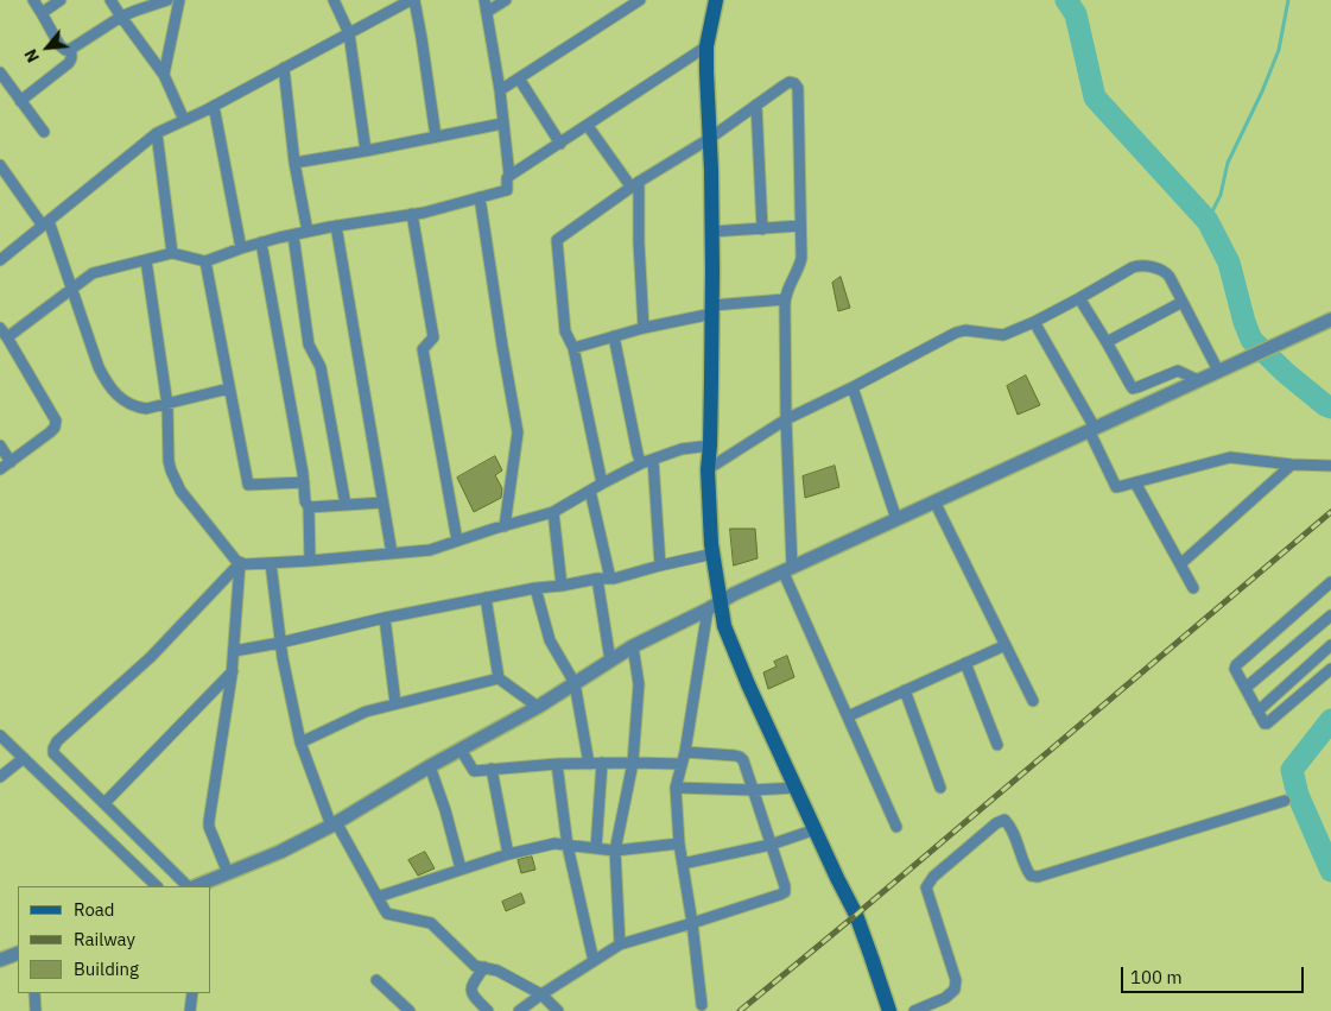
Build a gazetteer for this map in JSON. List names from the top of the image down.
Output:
{
  "legend": ["Road", "Railway", "Building"],
  "scale_bar": "100 m",
  "north": "bottom left"
}
